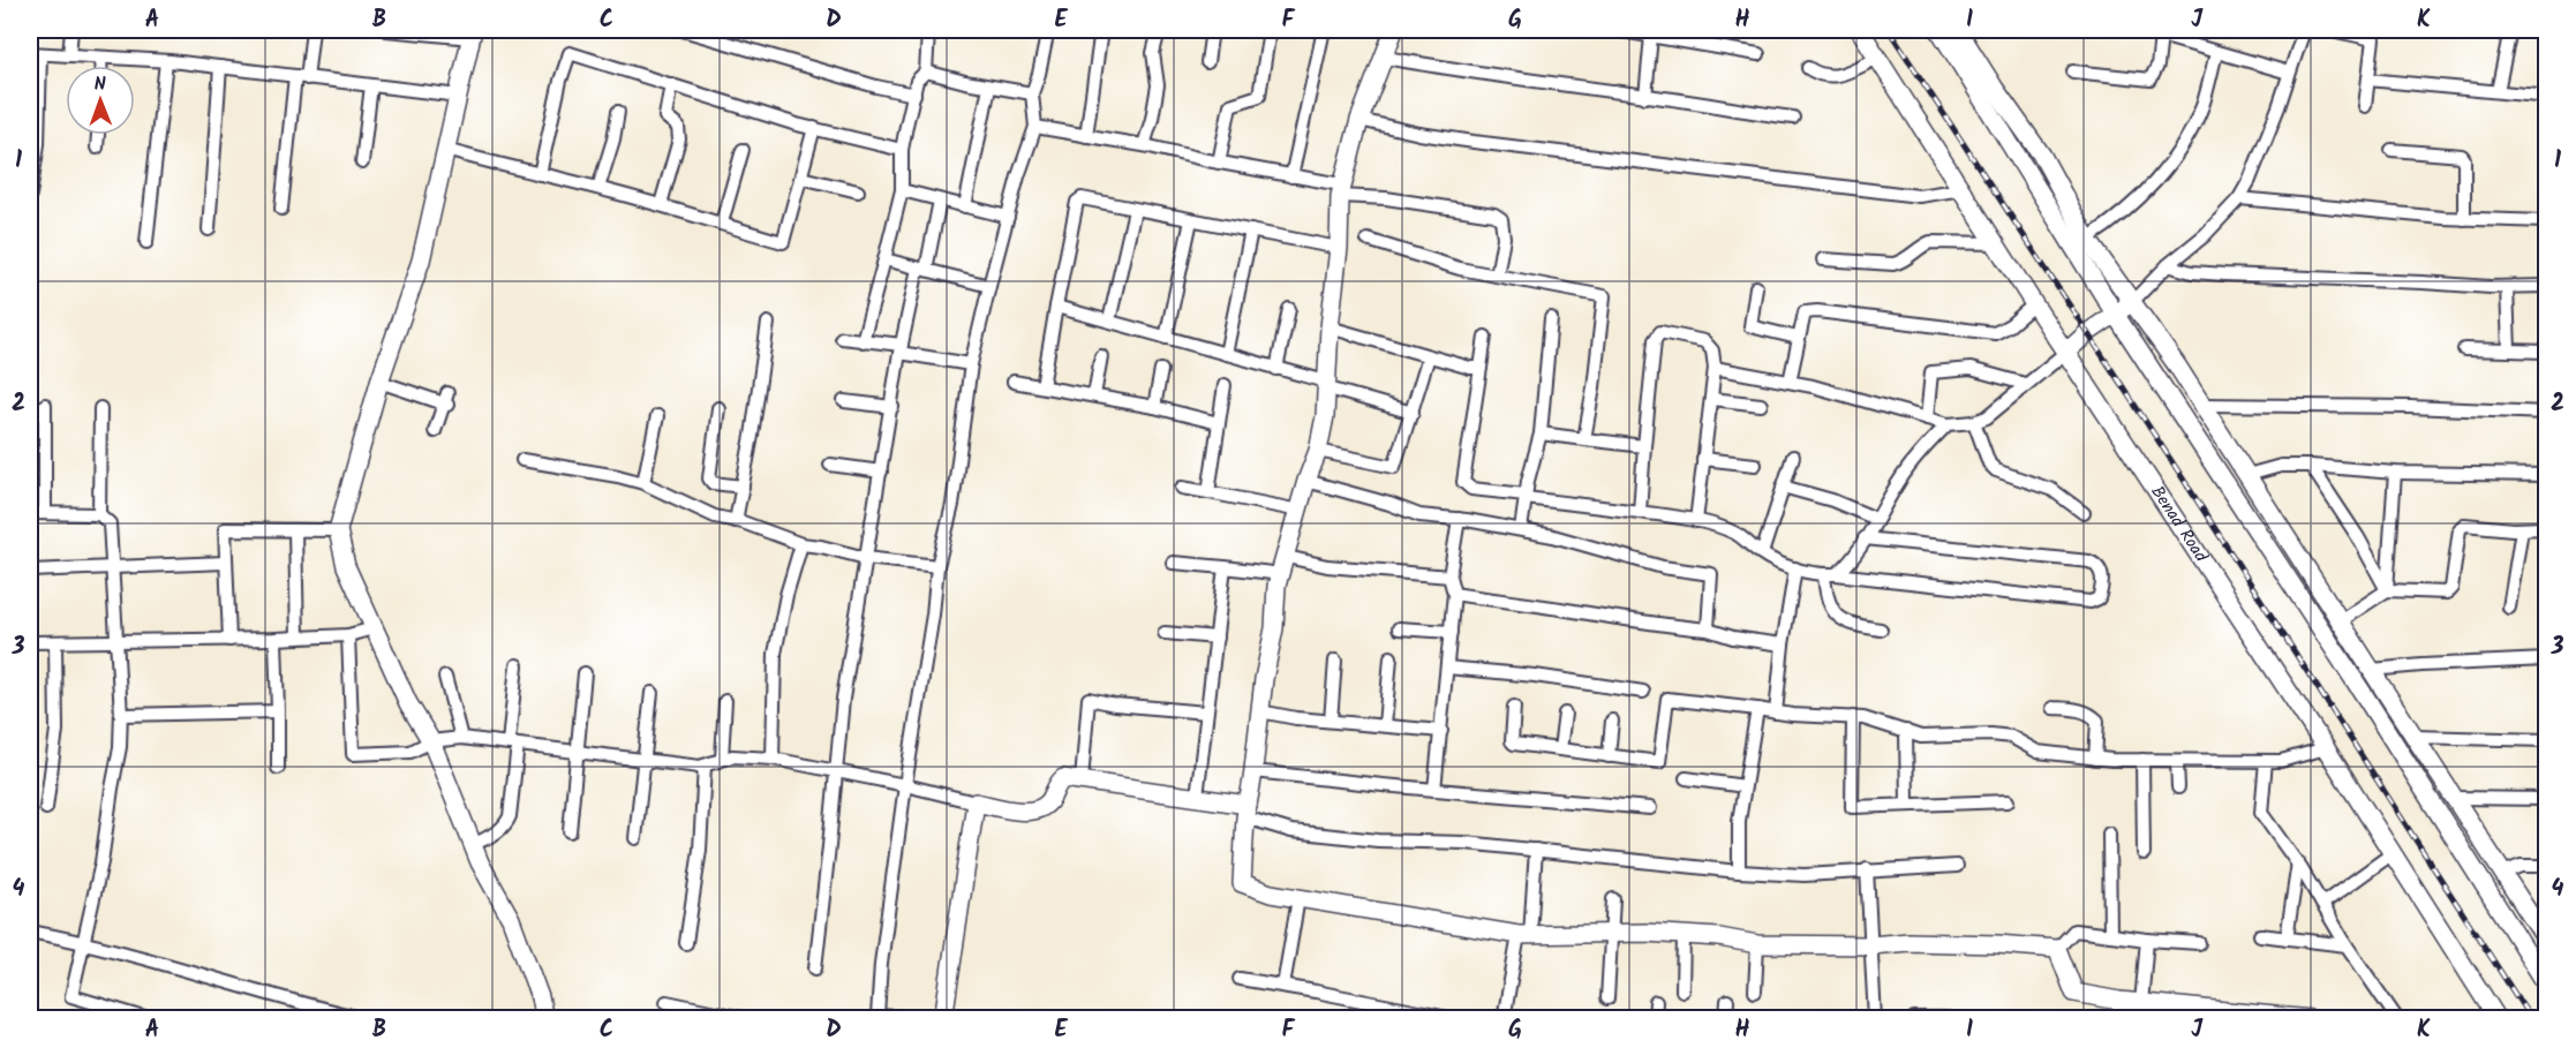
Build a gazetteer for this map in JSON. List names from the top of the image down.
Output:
{
  "streets": {
    "street": ["Benad Road"]
  },
  "north": "top",
  "grid": {
    "columns": [
      "A",
      "B",
      "C",
      "D",
      "E",
      "F",
      "G",
      "H",
      "I",
      "J",
      "K"
    ],
    "rows": [
      "1",
      "2",
      "3",
      "4"
    ]
  }
}
